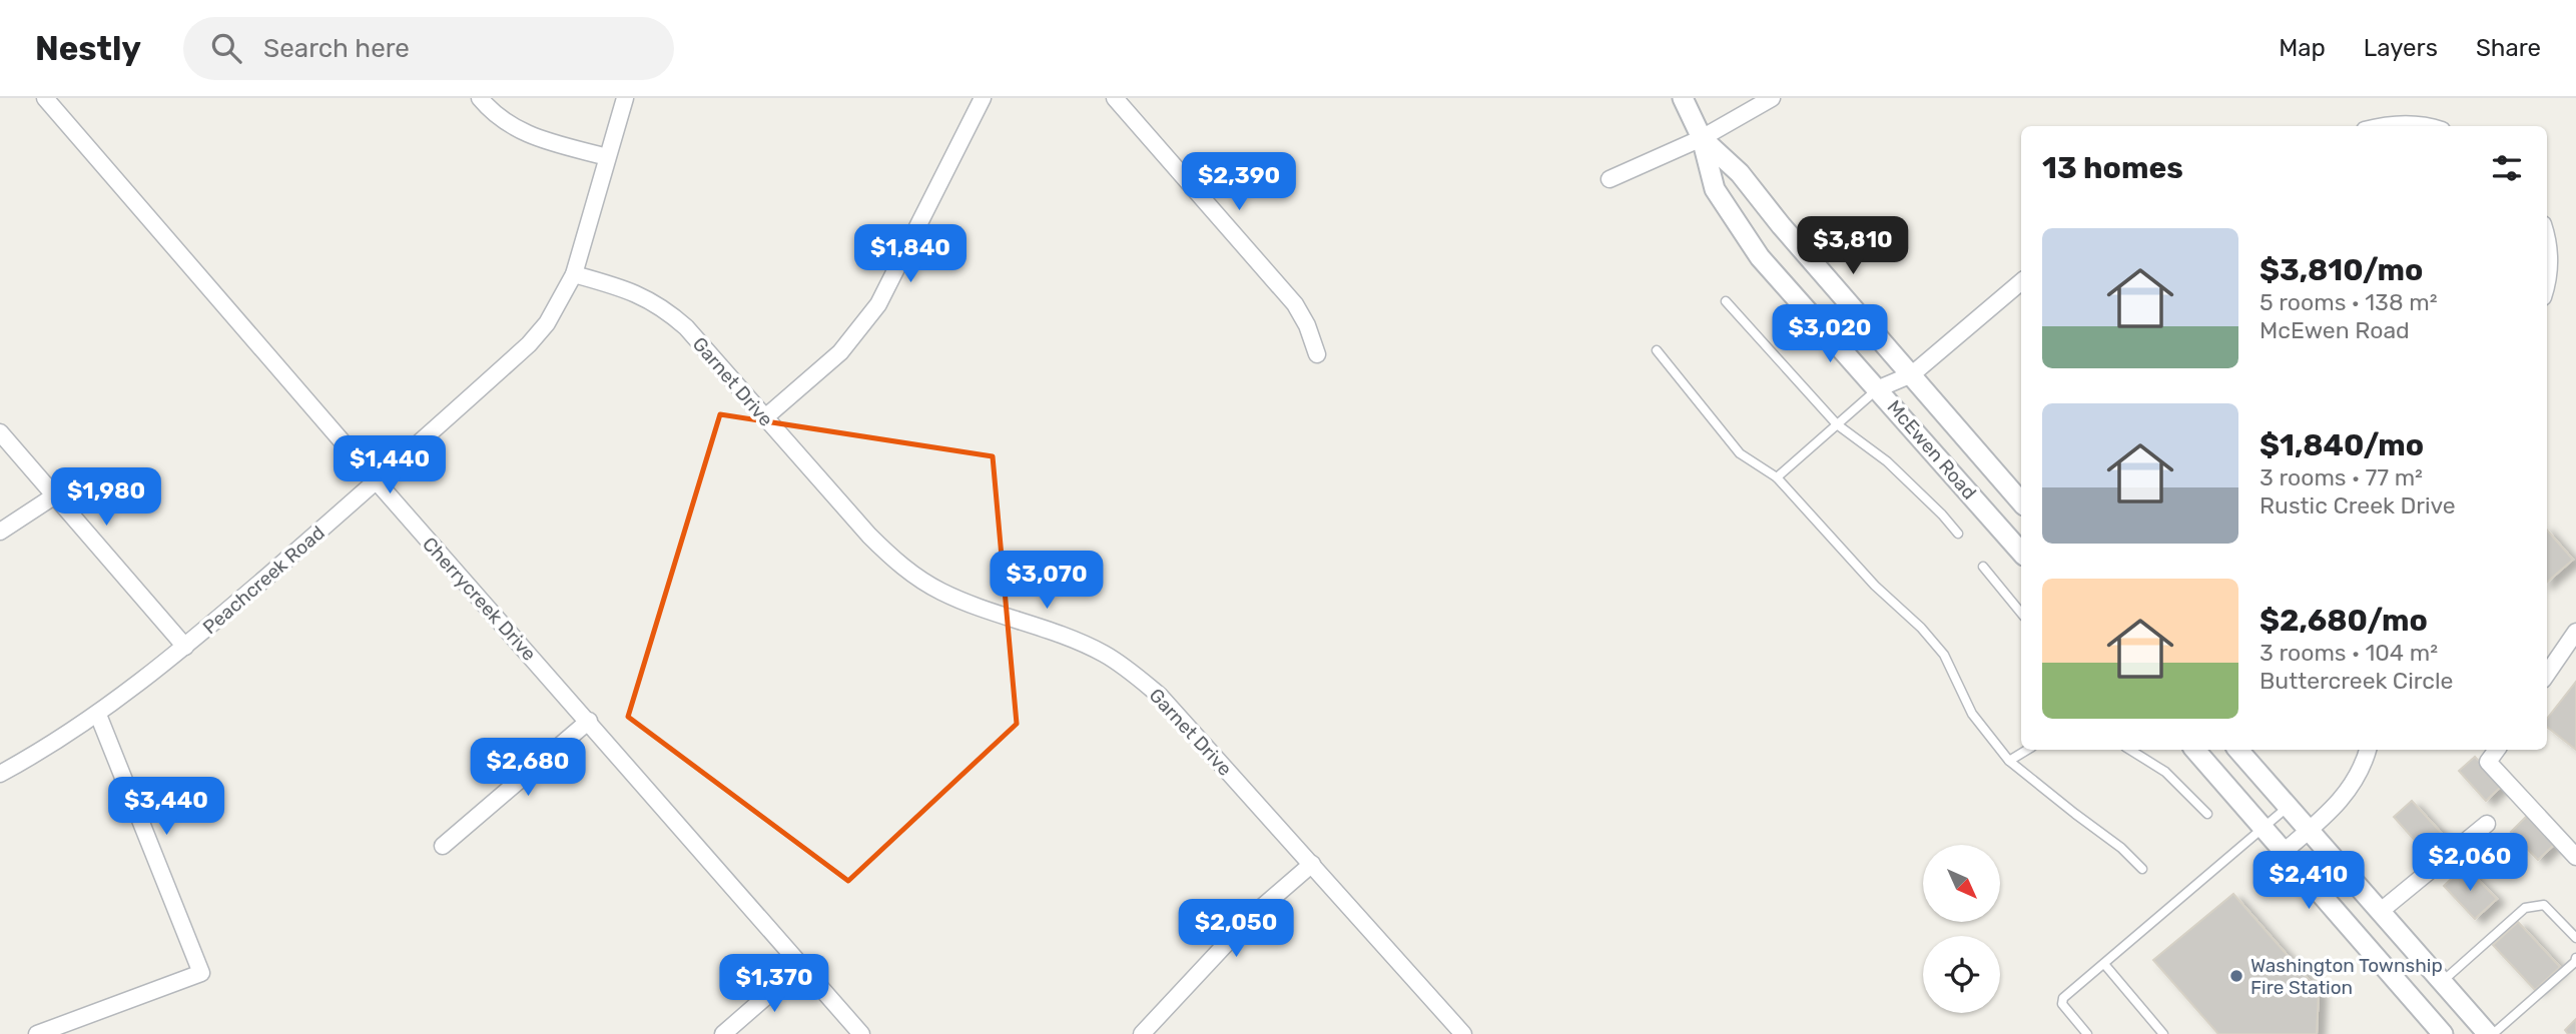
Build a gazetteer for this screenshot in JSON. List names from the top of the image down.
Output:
{
  "streets": {
    "street": [
      "Garnet Drive",
      "McEwen Road",
      "Peachcreek Road",
      "Cherrycreek Drive"
    ]
  },
  "crossings": [
    ["Garnet Drive", "Peachcreek Road"],
    ["Peachcreek Road", "Cherrycreek Drive"]
  ],
  "places": ["Washington Township Fire Station"],
  "north": "bottom right",
  "page": {
    "header": "Nestly",
    "search": "Search here",
    "nav": ["Map", "Layers", "Share"],
    "heading": "13 homes",
    "price": [
      "$2,390",
      "$3,810",
      "$1,840",
      "$3,020",
      "$1,440",
      "$1,980",
      "$3,070",
      "$2,680",
      "$3,440",
      "$2,060",
      "$2,410",
      "$2,050",
      "$1,370"
    ],
    "list": [
      {
        "name": "$3,810/mo",
        "note": "5 rooms · 138 m² · McEwen Road"
      },
      {
        "name": "$1,840/mo",
        "note": "3 rooms · 77 m² · Rustic Creek Drive"
      },
      {
        "name": "$2,680/mo",
        "note": "3 rooms · 104 m² · Buttercreek Circle"
      }
    ]
  }
}
